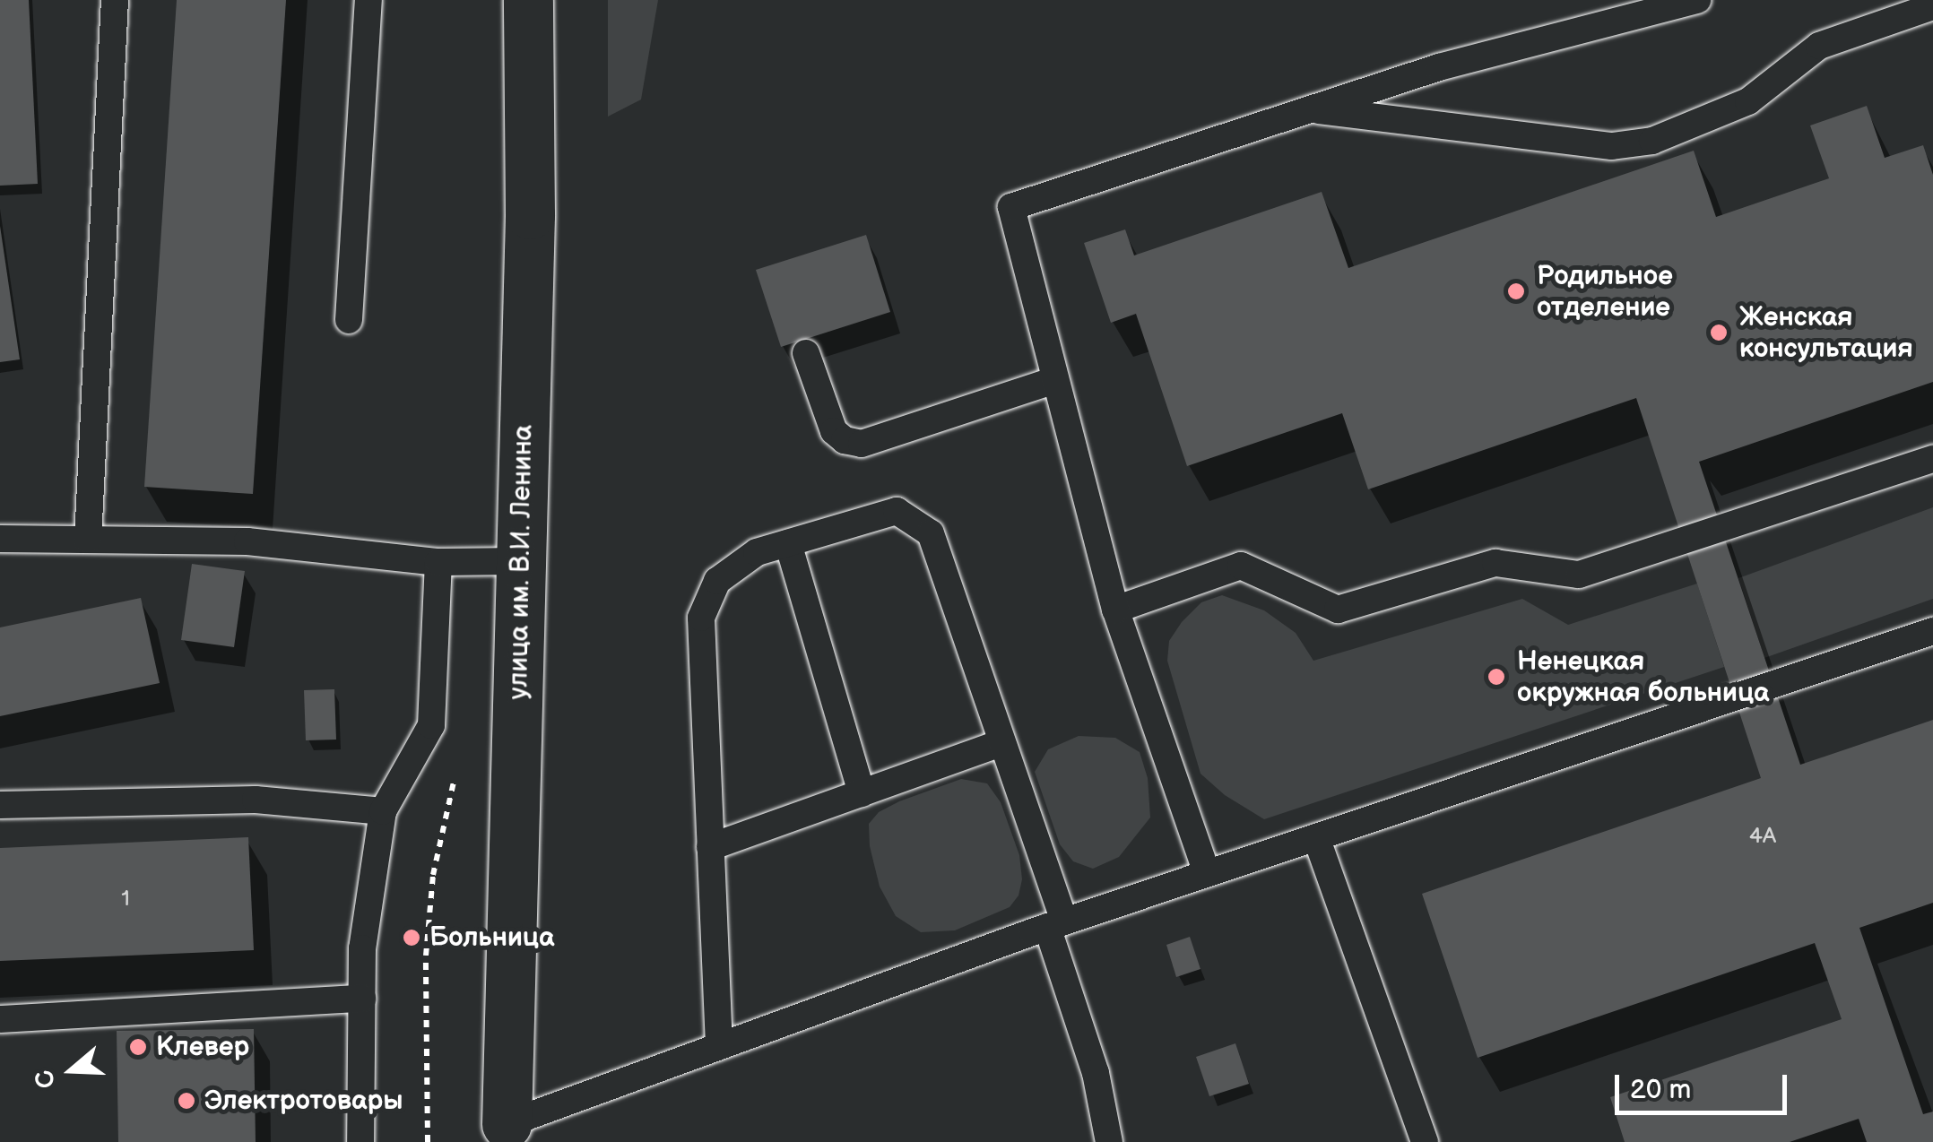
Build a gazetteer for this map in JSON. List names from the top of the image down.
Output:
{
  "streets": {
    "main road": ["улица им. В.И. Ленина"]
  },
  "places": [
    "Родильное отделение",
    "Женская консультация",
    "Ненецкая окружная больница",
    "Больница",
    "Клевер",
    "Электротовары"
  ],
  "house_numbers": ["4А", "1"],
  "scale_bar": "20 m",
  "north": "left"
}
